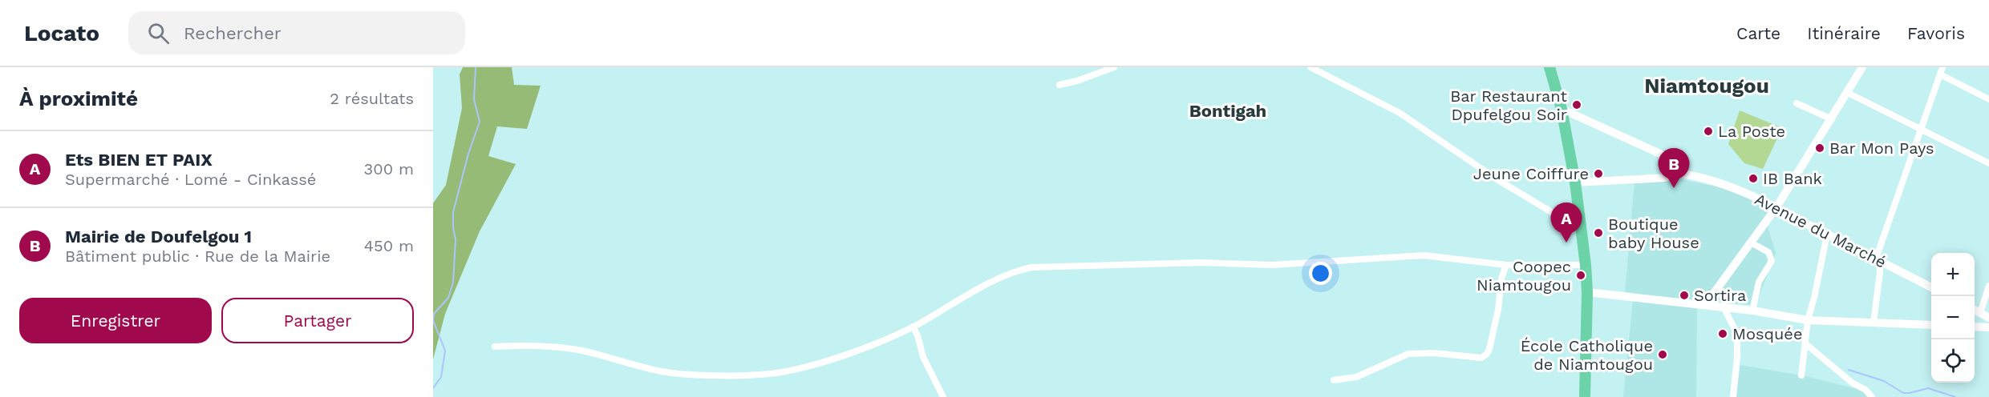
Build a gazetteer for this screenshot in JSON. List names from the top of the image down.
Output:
{
  "streets": {
    "main road": ["Avenue du Marché"]
  },
  "districts": ["Niamtougou", "Bontigah"],
  "places": [
    "Bar Restaurant Dpufelgou Soir",
    "La Poste",
    "Bar Mon Pays",
    "Jeune Coiffure",
    "IB Bank",
    "Boutique baby House",
    "Coopec Niamtougou",
    "Sortira",
    "Mosquée",
    "École Catholique de Niamtougou"
  ],
  "page": {
    "header": "Locato",
    "search": "Rechercher",
    "nav": ["Carte", "Itinéraire", "Favoris"],
    "heading": ["À proximité", "2 résultats"],
    "list": [
      {
        "mark": "A",
        "name": "Ets BIEN ET PAIX",
        "note": "Supermarché · Lomé - Cinkassé",
        "value": "300 m"
      },
      {
        "mark": "B",
        "name": "Mairie de Doufelgou 1",
        "note": "Bâtiment public · Rue de la Mairie",
        "value": "450 m"
      }
    ],
    "pins": ["B", "A"],
    "map_buttons": ["+", "−"],
    "buttons": ["Enregistrer", "Partager"]
  }
}
